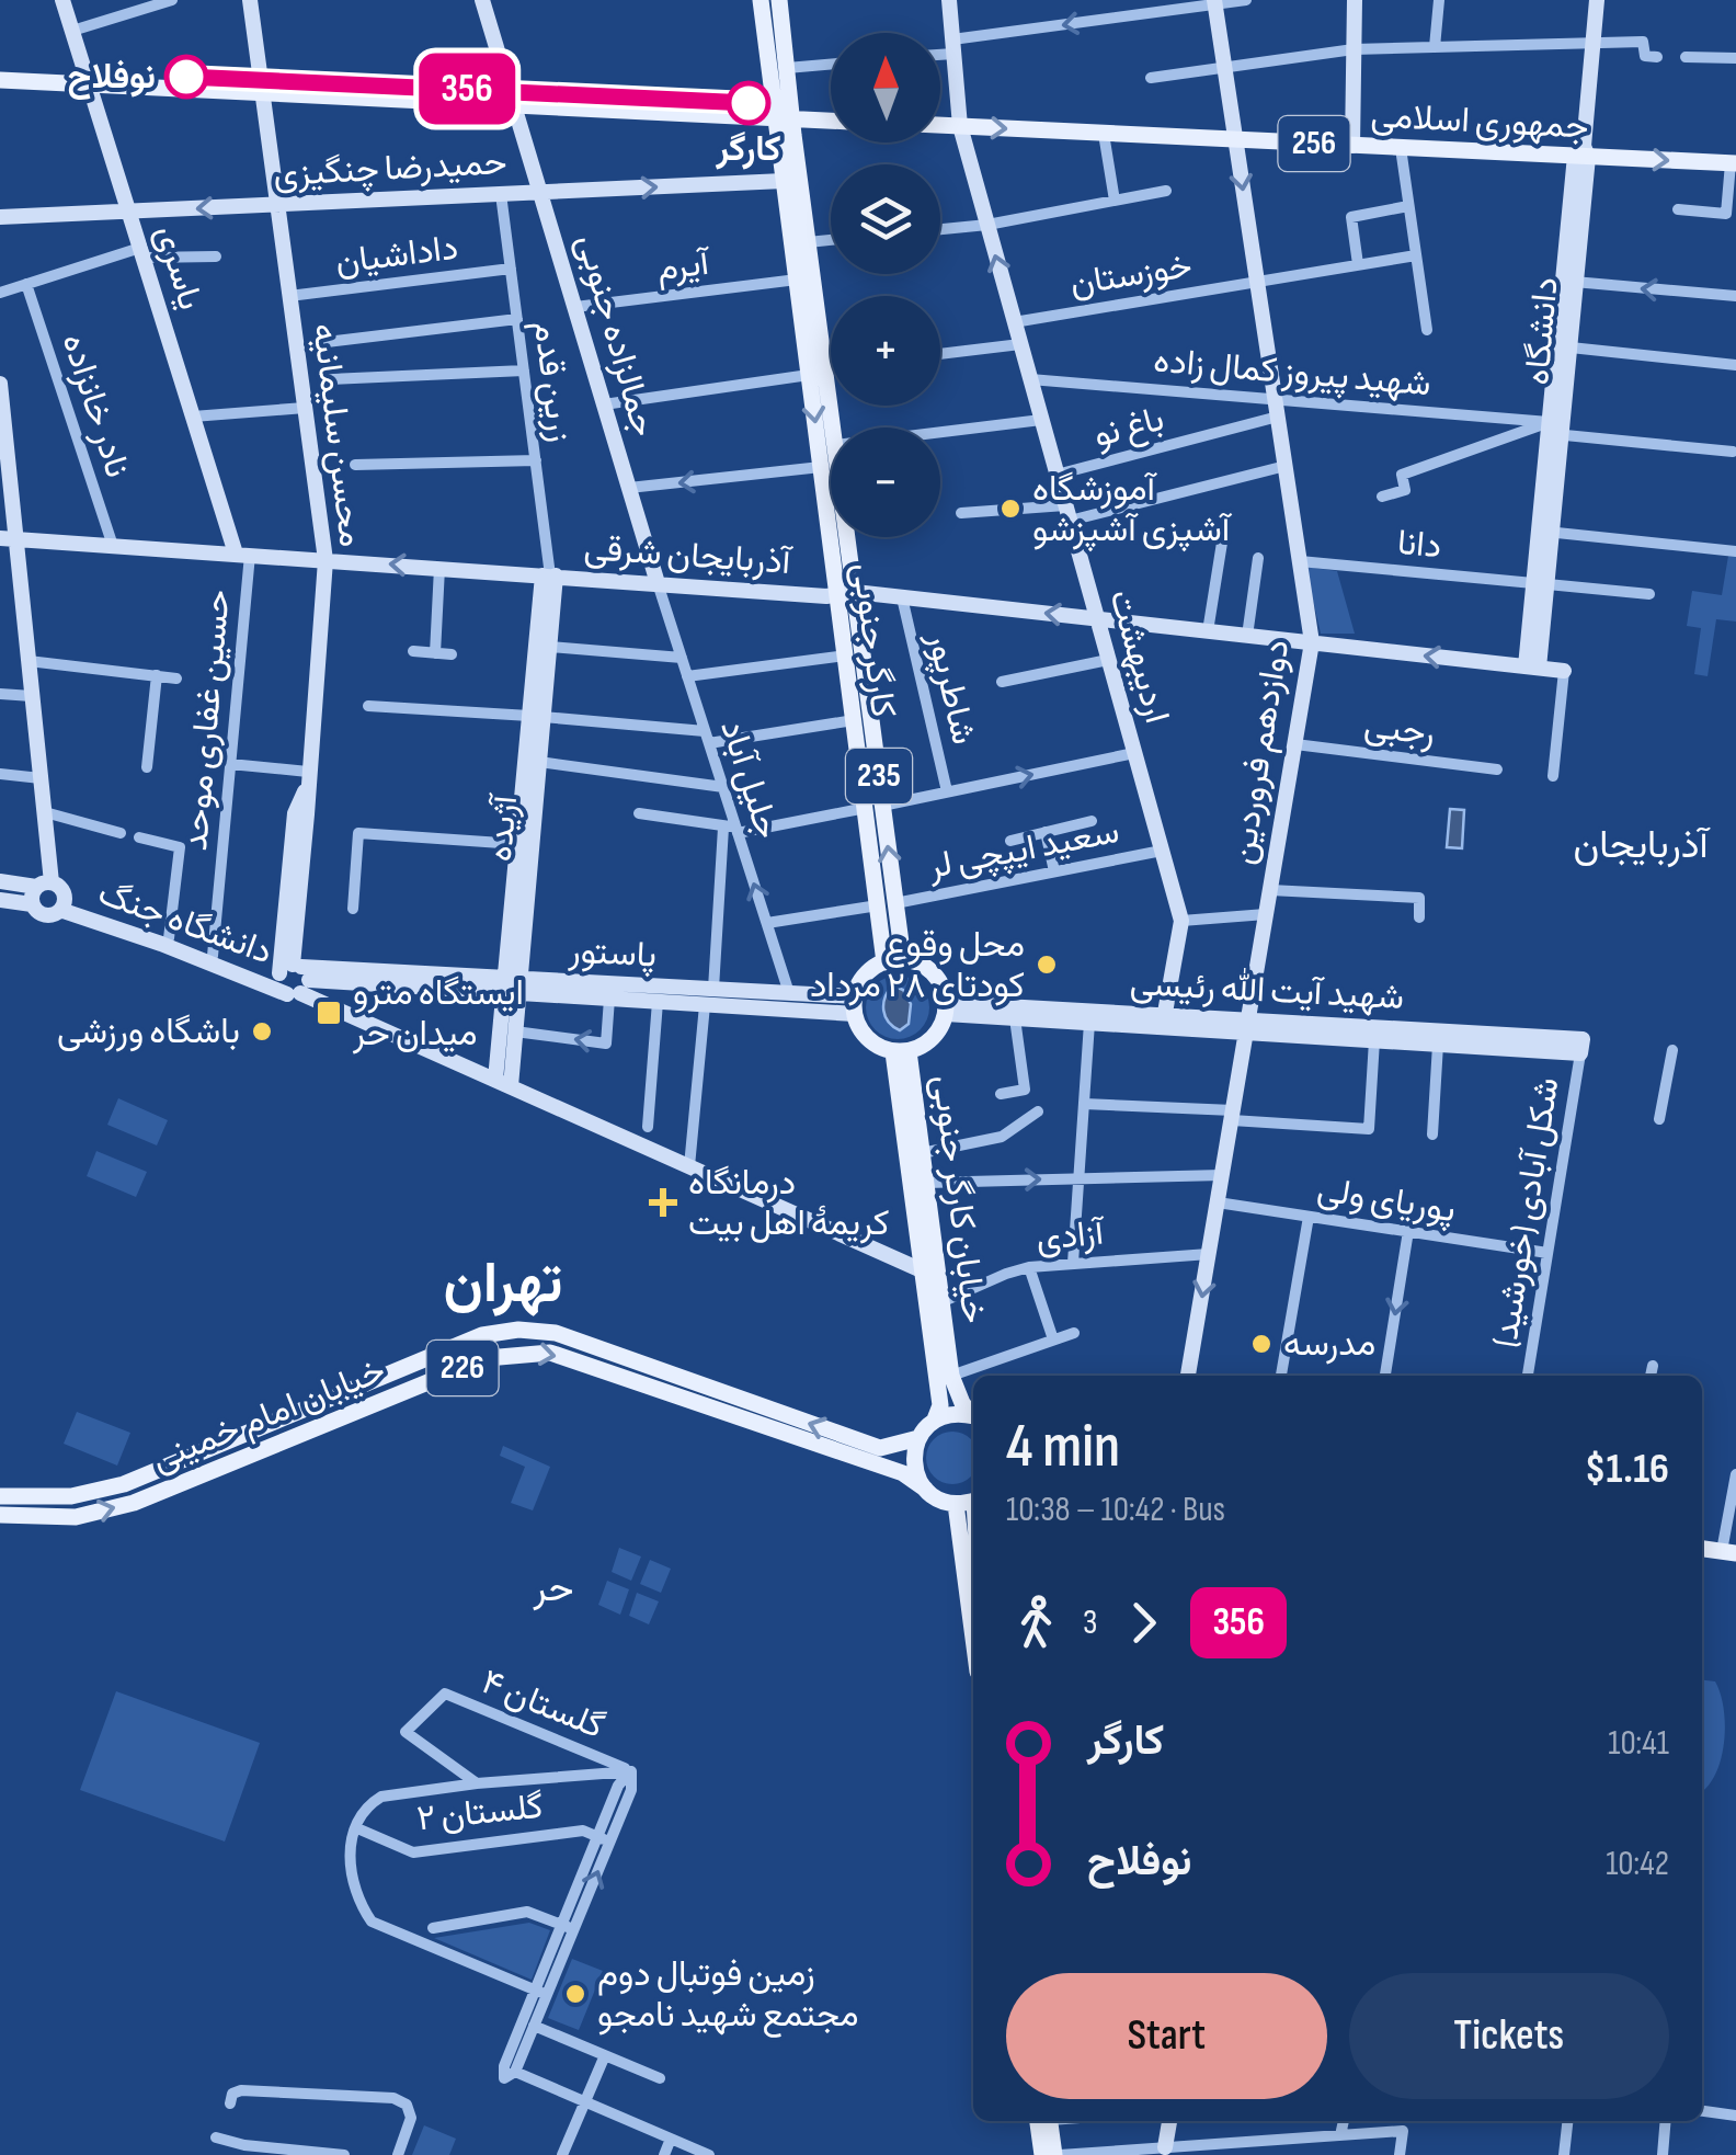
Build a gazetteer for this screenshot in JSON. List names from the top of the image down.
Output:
{
  "streets": {
    "main road": [
      "جمهوری اسلامی",
      "256",
      "حمیدرضا چنگیزی",
      "یاسری",
      "دانشگاه",
      "جمالزاده جنوبی",
      "محسن سلیمانیه",
      "آذربایجان شرقی",
      "کارگر جنوبی",
      "اردیبهشت",
      "دوازدهم فروردین",
      "235",
      "آژیده",
      "دانشگاه جنگ",
      "پاستور",
      "شهید آیت الله رئیسی",
      "خیابان کارگر جنوبی",
      "226",
      "خیابان امام خمینی"
    ],
    "street": [
      "داداشیان",
      "آیرم",
      "خوزستان",
      "شهید پیروز کمال زاده",
      "زرین قدم",
      "نادر خانزاده",
      "باغ نو",
      "دانا",
      "شاطرپور",
      "حسین غفاری موحد",
      "رجبی",
      "جلیل آباد",
      "سعید ایپچی لر",
      "پوریای ولی",
      "شکل آبادی (خورشید)",
      "آزادی",
      "گلستان ۴",
      "گلستان ۲"
    ]
  },
  "crossings": [
    ["جمهوری اسلامی", "دانشگاه"],
    ["جمهوری اسلامی", "اردیبهشت"],
    ["جمهوری اسلامی", "دوازدهم فروردین"],
    ["حمیدرضا چنگیزی", "یاسری"],
    ["حمیدرضا چنگیزی", "جمالزاده جنوبی"],
    ["حمیدرضا چنگیزی", "زرین قدم"],
    ["حمیدرضا چنگیزی", "محسن سلیمانیه"],
    ["حمیدرضا چنگیزی", "کارگر جنوبی"],
    ["داداشیان", "زرین قدم"],
    ["داداشیان", "محسن سلیمانیه"],
    ["آیرم", "جمالزاده جنوبی"],
    ["آیرم", "کارگر جنوبی"],
    ["یاسری", "آذربایجان شرقی"],
    ["یاسری", "حسین غفاری موحد"],
    ["خوزستان", "اردیبهشت"],
    ["خوزستان", "دوازدهم فروردین"],
    ["دانشگاه", "شهید پیروز کمال زاده"],
    ["دانشگاه", "دانا"],
    ["دانشگاه", "آذربایجان شرقی"],
    ["جمالزاده جنوبی", "آذربایجان شرقی"],
    ["جمالزاده جنوبی", "جلیل آباد"],
    ["شهید پیروز کمال زاده", "اردیبهشت"],
    ["شهید پیروز کمال زاده", "دوازدهم فروردین"],
    ["زرین قدم", "آذربایجان شرقی"],
    ["زرین قدم", "آژیده"],
    ["نادر خانزاده", "آذربایجان شرقی"],
    ["باغ نو", "اردیبهشت"],
    ["باغ نو", "دوازدهم فروردین"],
    ["محسن سلیمانیه", "آذربایجان شرقی"],
    ["محسن سلیمانیه", "دانشگاه جنگ"],
    ["محسن سلیمانیه", "پاستور"],
    ["دانا", "دوازدهم فروردین"],
    ["آذربایجان شرقی", "کارگر جنوبی"],
    ["آذربایجان شرقی", "اردیبهشت"],
    ["آذربایجان شرقی", "شاطرپور"],
    ["آذربایجان شرقی", "حسین غفاری موحد"],
    ["آذربایجان شرقی", "دوازدهم فروردین"],
    ["آذربایجان شرقی", "جلیل آباد"],
    ["آذربایجان شرقی", "آژیده"],
    ["کارگر جنوبی", "سعید ایپچی لر"],
    ["کارگر جنوبی", "پاستور"],
    ["کارگر جنوبی", "شهید آیت الله رئیسی"],
    ["کارگر جنوبی", "خیابان کارگر جنوبی"],
    ["اردیبهشت", "سعید ایپچی لر"],
    ["اردیبهشت", "شهید آیت الله رئیسی"],
    ["حسین غفاری موحد", "دانشگاه جنگ"],
    ["رجبی", "دوازدهم فروردین"],
    ["دوازدهم فروردین", "شهید آیت الله رئیسی"],
    ["دوازدهم فروردین", "پوریای ولی"],
    ["دوازدهم فروردین", "آزادی"],
    ["جلیل آباد", "سعید ایپچی لر"],
    ["جلیل آباد", "پاستور"],
    ["آژیده", "دانشگاه جنگ"],
    ["آژیده", "پاستور"],
    ["دانشگاه جنگ", "پاستور"],
    ["دانشگاه جنگ", "خیابان کارگر جنوبی"],
    ["پاستور", "شهید آیت الله رئیسی"],
    ["پاستور", "خیابان کارگر جنوبی"],
    ["شهید آیت الله رئیسی", "خیابان کارگر جنوبی"],
    ["شهید آیت الله رئیسی", "شکل آبادی (خورشید)"],
    ["خیابان کارگر جنوبی", "آزادی"],
    ["پوریای ولی", "شکل آبادی (خورشید)"]
  ],
  "one_way": ["جمهوری اسلامی"],
  "districts": ["آذربایجان", "تهران", "حر"],
  "places": {
    "other": [
      "نوفلاح",
      "کارگر",
      "آموزشگاه آشپزی آشپزشو",
      "محل وقوع کودتای ۲۸ مرداد",
      "باشگاه ورزشی",
      "مدرسه",
      "زمین فوتبال دوم مجتمع شهید نامجو"
    ],
    "transit": ["ایستگاه مترو میدان حر"],
    "health": ["درمانگاه کریمهٔ اهل بیت"]
  },
  "lines": ["bus line 356"],
  "north": "top",
  "page": {
    "on_map": "356",
    "map_buttons": ["+", "−"],
    "heading": ["4 min", "10:38 – 10:42 · Bus", "$1.16"],
    "legs": ["3", "356"],
    "list": [
      {
        "name": "کارگر",
        "value": "10:41"
      },
      {
        "name": "نوفلاح",
        "value": "10:42"
      }
    ],
    "buttons": ["Start", "Tickets"]
  }
}
